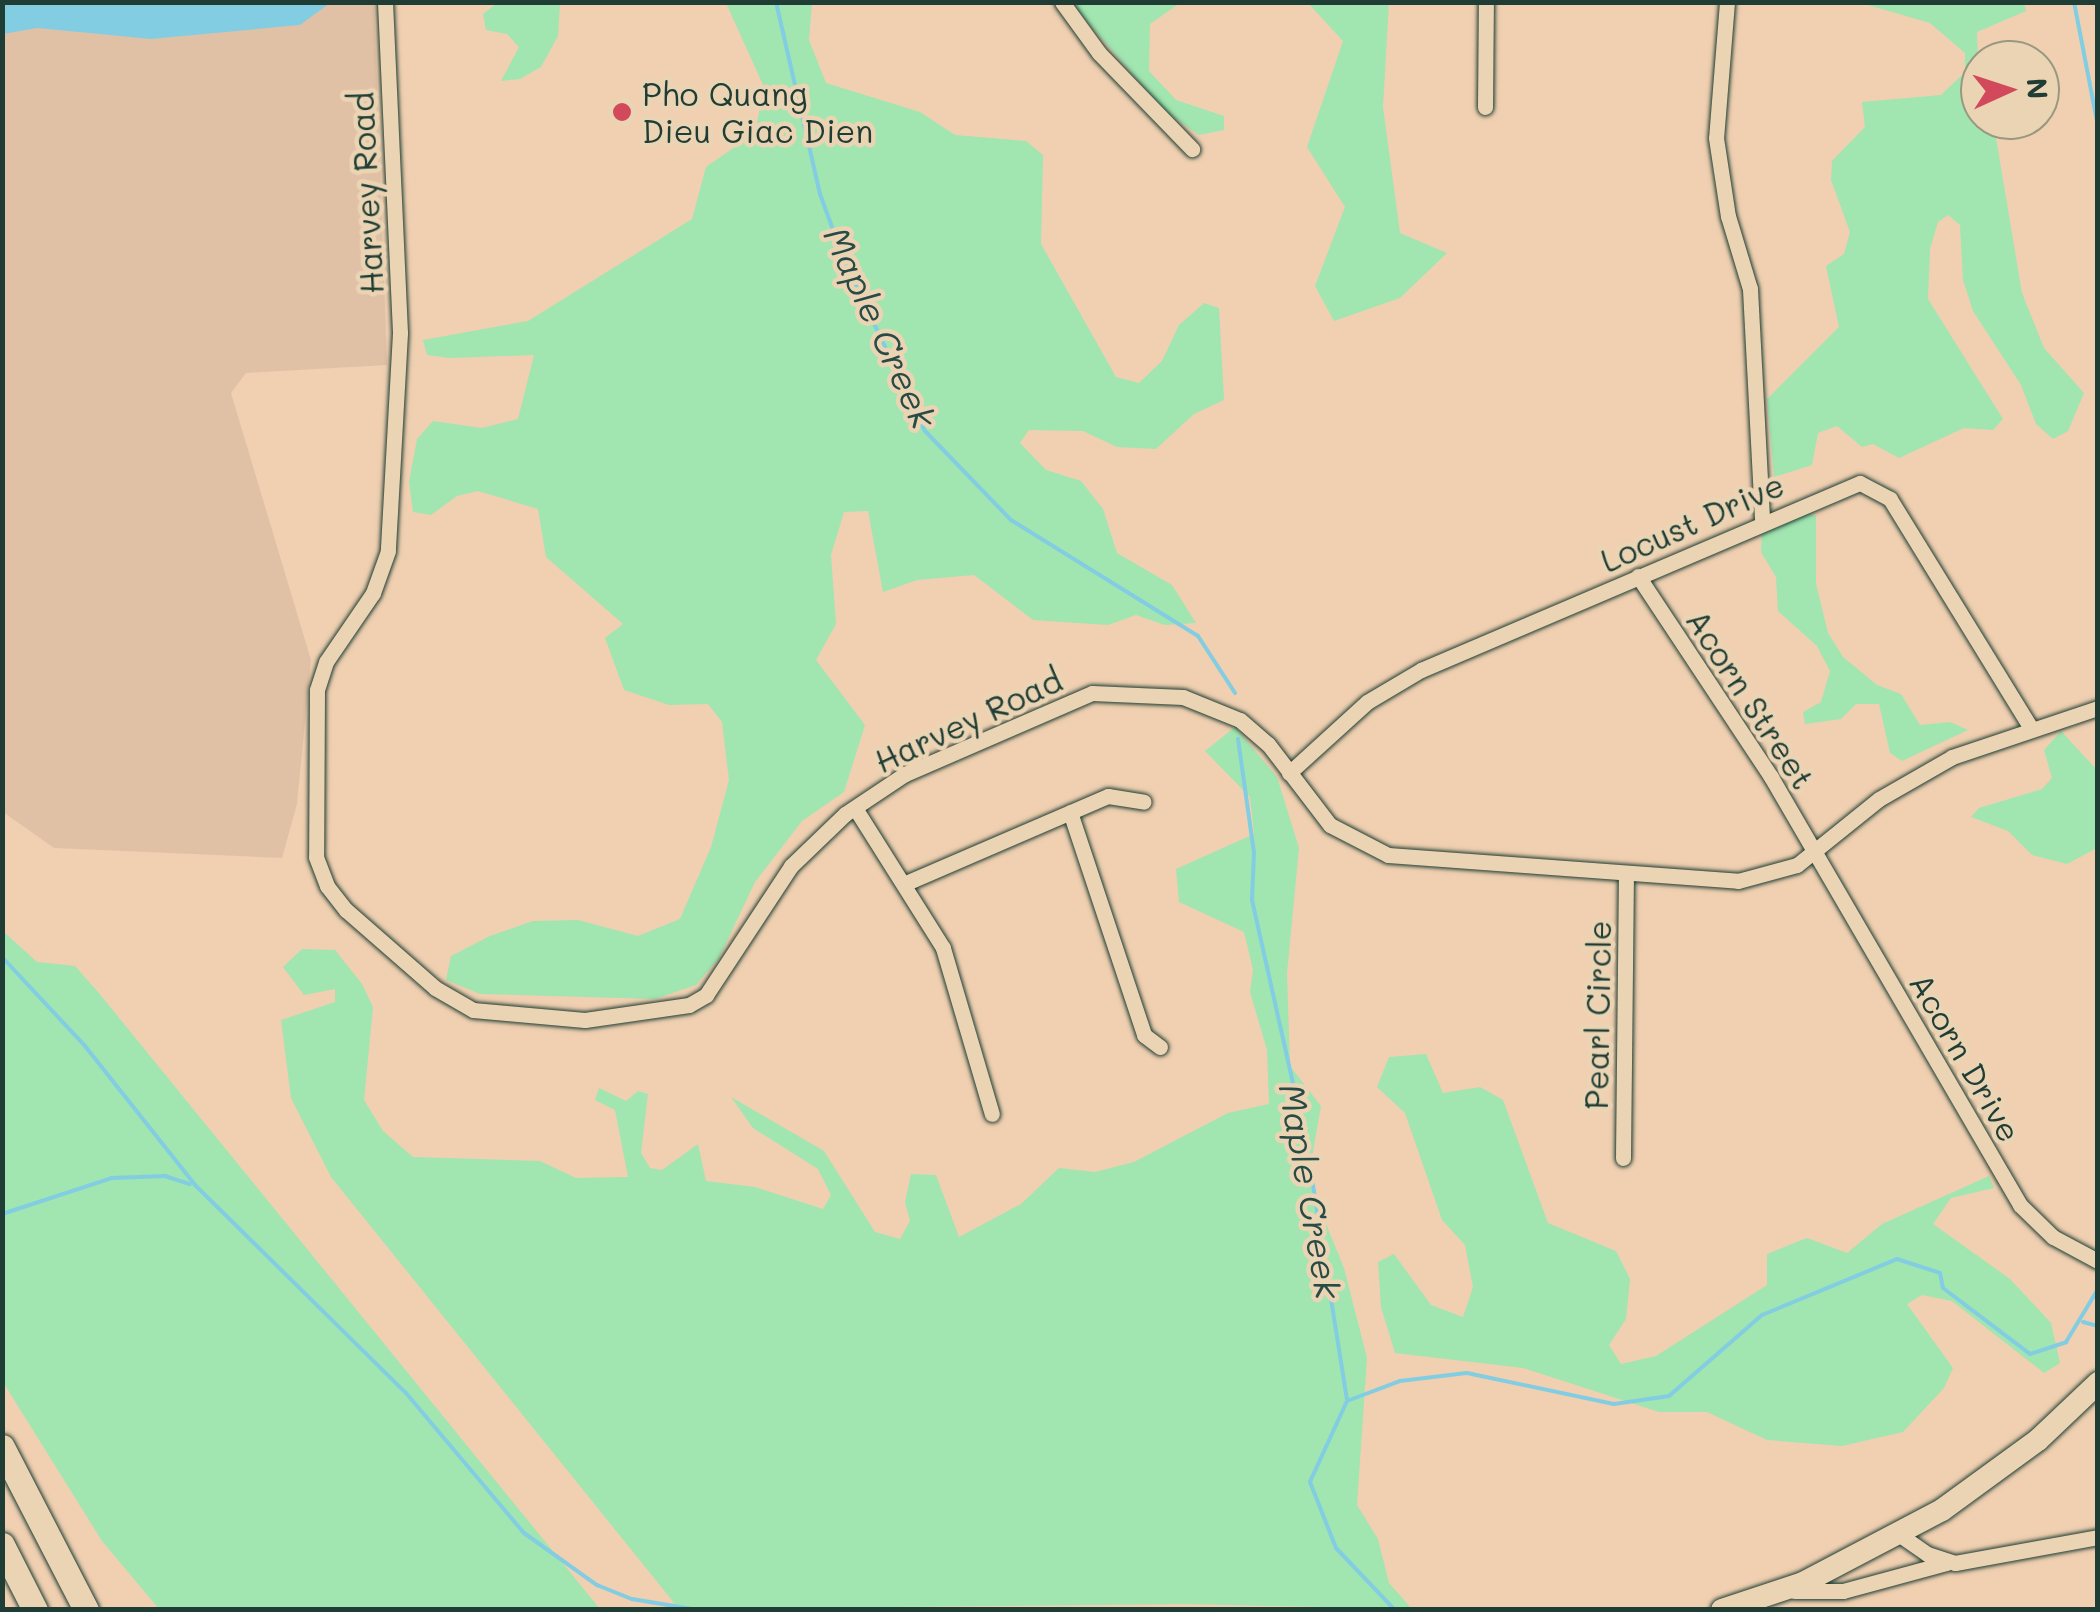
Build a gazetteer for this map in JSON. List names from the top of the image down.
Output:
{
  "streets": {
    "street": [
      "Harvey Road",
      "Locust Drive",
      "Acorn Street",
      "Pearl Circle",
      "Acorn Drive"
    ]
  },
  "crossings": [
    ["Harvey Road", "Locust Drive"],
    ["Harvey Road", "Acorn Street"],
    ["Harvey Road", "Pearl Circle"],
    ["Harvey Road", "Acorn Drive"],
    ["Locust Drive", "Acorn Street"],
    ["Acorn Street", "Acorn Drive"]
  ],
  "water": ["Maple Creek"],
  "places": ["Pho Quang Dieu Giac Dien"],
  "north": "right"
}
